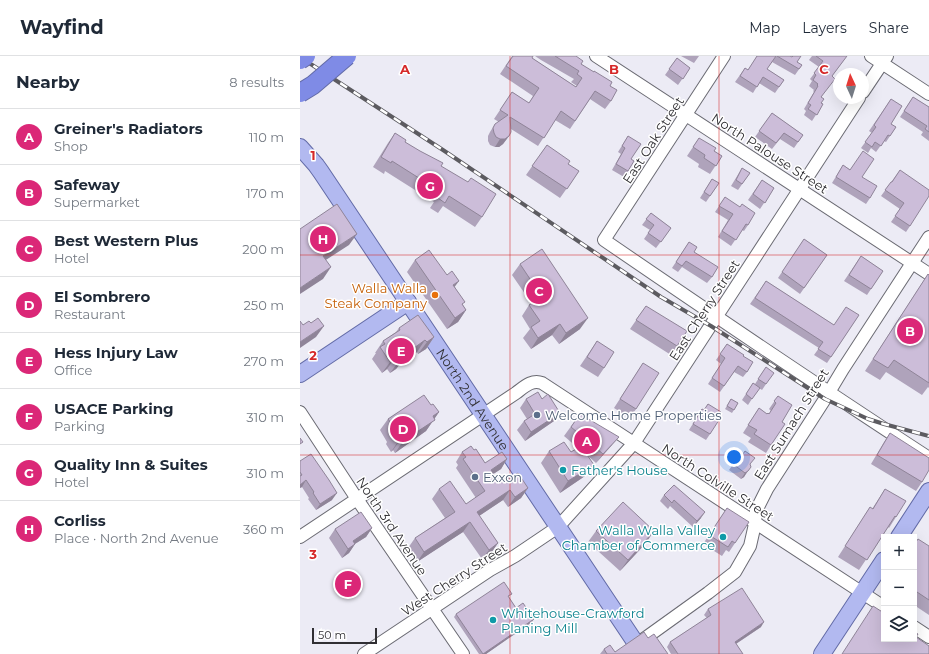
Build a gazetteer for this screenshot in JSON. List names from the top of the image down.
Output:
{
  "streets": {
    "main road": ["North 2nd Avenue"],
    "street": [
      "East Oak Street",
      "North Palouse Street",
      "East Cherry Street",
      "East Sumach Street",
      "North Colville Street",
      "North 3rd Avenue",
      "West Cherry Street"
    ]
  },
  "crossings": [
    ["East Oak Street", "North Palouse Street"],
    ["East Oak Street", "East Cherry Street"],
    ["North Palouse Street", "East Cherry Street"],
    ["North Palouse Street", "East Sumach Street"],
    ["East Cherry Street", "North 2nd Avenue"],
    ["East Cherry Street", "North Colville Street"],
    ["East Cherry Street", "West Cherry Street"],
    ["North 2nd Avenue", "East Sumach Street"],
    ["North 2nd Avenue", "North Colville Street"],
    ["North 2nd Avenue", "West Cherry Street"],
    ["East Sumach Street", "North Colville Street"],
    ["North 3rd Avenue", "West Cherry Street"]
  ],
  "places": [
    "Walla Walla Steak Company",
    "Welcome Home Properties",
    "Father's House",
    "Exxon",
    "Walla Walla Valley Chamber of Commerce",
    "Whitehouse-Crawford Planing Mill"
  ],
  "scale_bar": "50 m",
  "north": "top",
  "page": {
    "header": "Wayfind",
    "nav": ["Map", "Layers", "Share"],
    "heading": ["Nearby", "8 results"],
    "list": [
      {
        "mark": "A",
        "name": "Greiner's Radiators",
        "note": "Shop",
        "value": "110 m"
      },
      {
        "mark": "B",
        "name": "Safeway",
        "note": "Supermarket",
        "value": "170 m"
      },
      {
        "mark": "C",
        "name": "Best Western Plus",
        "note": "Hotel",
        "value": "200 m"
      },
      {
        "mark": "D",
        "name": "El Sombrero",
        "note": "Restaurant",
        "value": "250 m"
      },
      {
        "mark": "E",
        "name": "Hess Injury Law",
        "note": "Office",
        "value": "270 m"
      },
      {
        "mark": "F",
        "name": "USACE Parking",
        "note": "Parking",
        "value": "310 m"
      },
      {
        "mark": "G",
        "name": "Quality Inn & Suites",
        "note": "Hotel",
        "value": "310 m"
      },
      {
        "mark": "H",
        "name": "Corliss",
        "note": "Place · North 2nd Avenue",
        "value": "360 m"
      }
    ],
    "pins": [
      "G",
      "H",
      "C",
      "B",
      "E",
      "D",
      "A",
      "F"
    ],
    "map_buttons": ["+", "−"],
    "scale": "50 m"
  },
  "grid": {
    "columns": ["A", "B", "C"],
    "rows": ["1", "2", "3"]
  }
}
